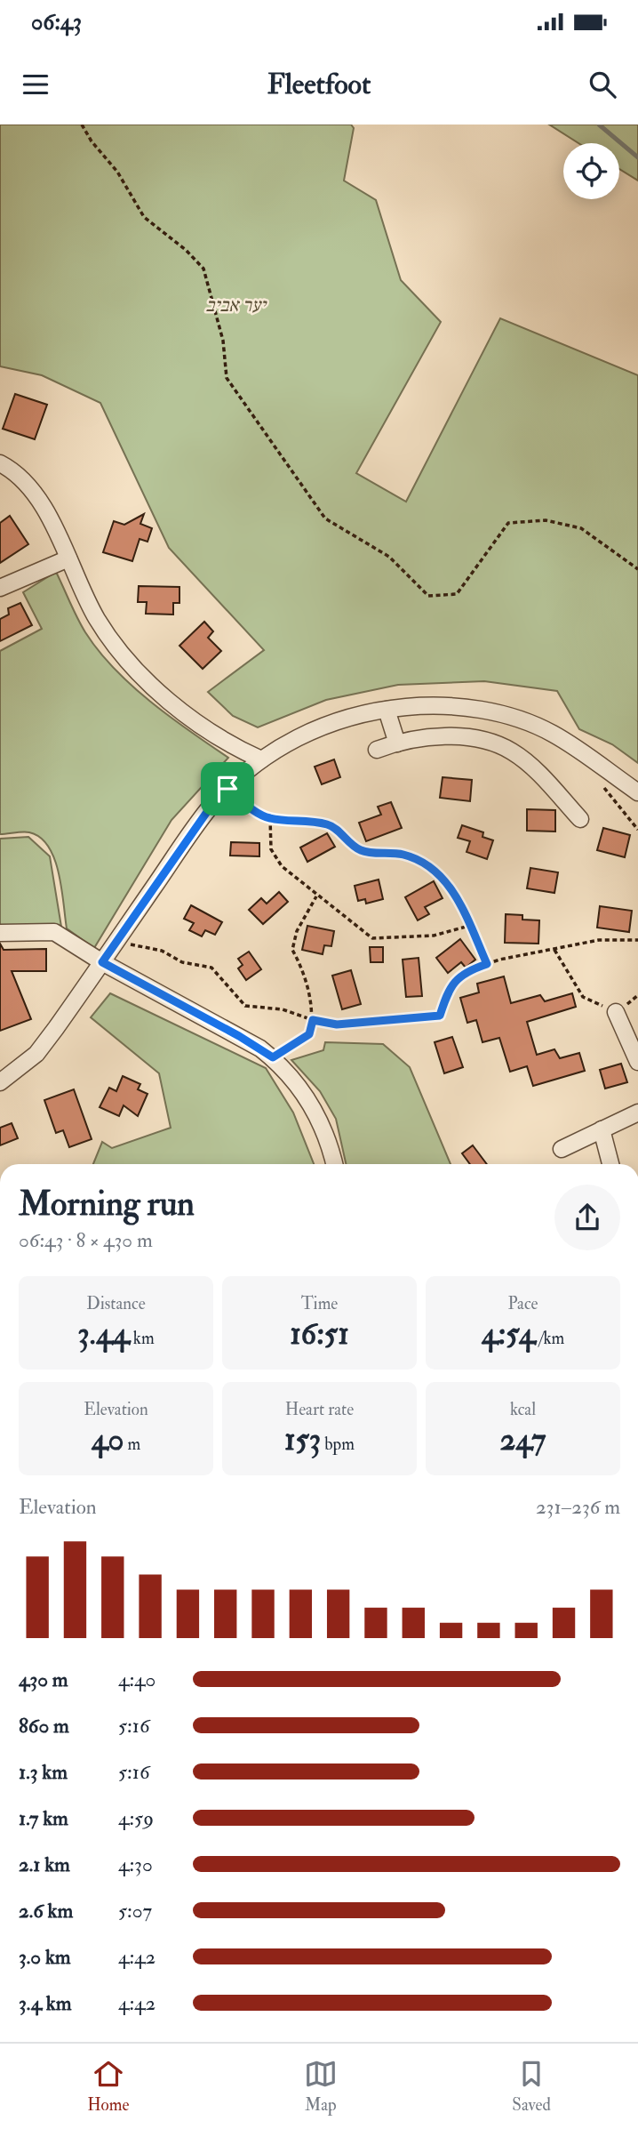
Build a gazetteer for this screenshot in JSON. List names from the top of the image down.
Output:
{
  "parks": ["יער אביב"],
  "page": {
    "status": "06:43",
    "header": "Fleetfoot",
    "heading": ["Morning run", "06:43 · 8 × 430 m"],
    "stats": [
      ["Distance", "3.44 km"],
      ["Time", "16:51"],
      ["Pace", "4:54 /km"],
      ["Elevation", "40 m"],
      ["Heart rate", "153 bpm"],
      ["kcal", "247"]
    ],
    "chart": ["Elevation", "231–236 m"],
    "list": [
      {
        "name": "430 m",
        "note": "4:40"
      },
      {
        "name": "860 m",
        "note": "5:16"
      },
      {
        "name": "1.3 km",
        "note": "5:16"
      },
      {
        "name": "1.7 km",
        "note": "4:59"
      },
      {
        "name": "2.1 km",
        "note": "4:30"
      },
      {
        "name": "2.6 km",
        "note": "5:07"
      },
      {
        "name": "3.0 km",
        "note": "4:42"
      },
      {
        "name": "3.4 km",
        "note": "4:42"
      }
    ],
    "tabs": ["Home", "Map", "Saved"]
  }
}
